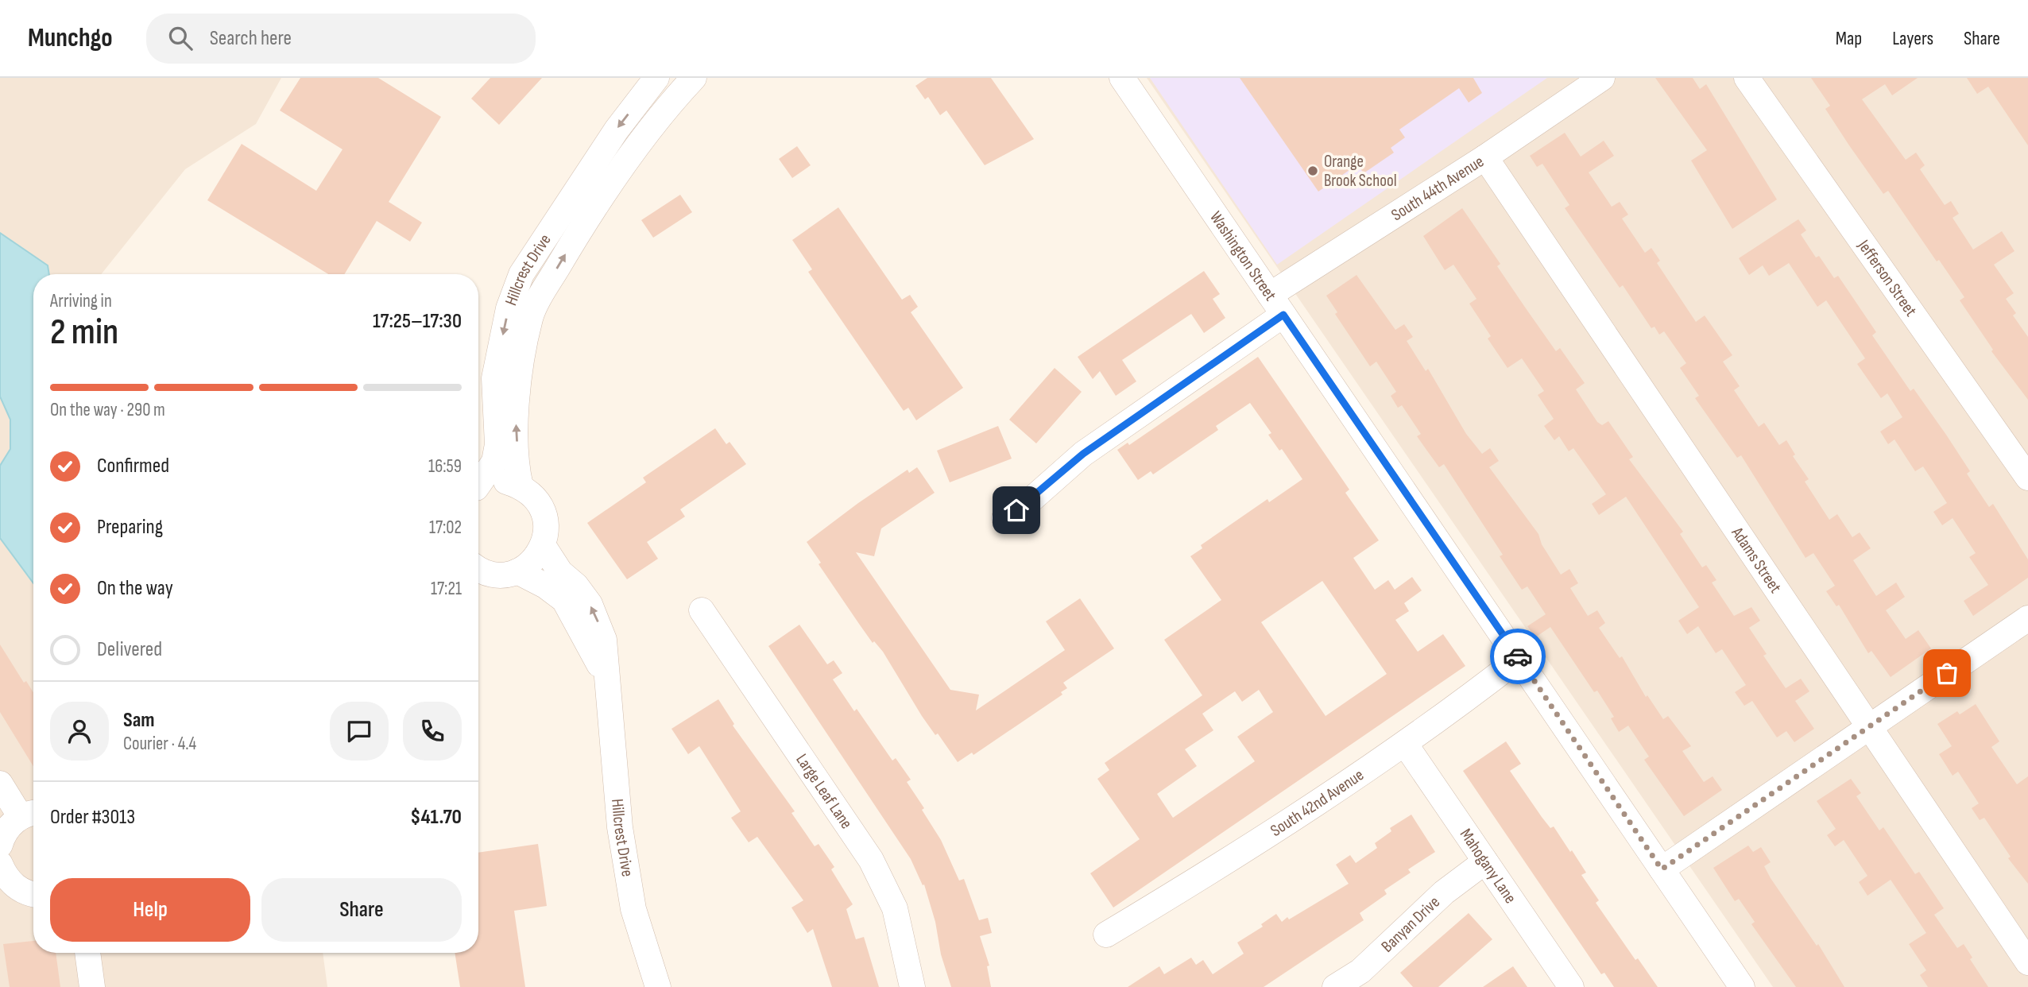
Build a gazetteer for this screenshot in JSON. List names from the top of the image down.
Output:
{
  "streets": {
    "street": [
      "South 44th Avenue",
      "Washington Street",
      "Hillcrest Drive",
      "Jefferson Street",
      "Adams Street",
      "Large Leaf Lane",
      "South 42nd Avenue",
      "Mahogany Lane",
      "Banyan Drive"
    ]
  },
  "crossings": [
    ["South 44th Avenue", "Washington Street"],
    ["South 44th Avenue", "Adams Street"],
    ["Washington Street", "South 42nd Avenue"],
    ["South 42nd Avenue", "Mahogany Lane"],
    ["Mahogany Lane", "Banyan Drive"]
  ],
  "places": ["Orange Brook School"],
  "page": {
    "header": "Munchgo",
    "search": "Search here",
    "nav": ["Map", "Layers", "Share"],
    "heading": ["2 min", "Arriving in", "17:25–17:30"],
    "panel": [
      "Sam",
      "Courier · 4.4",
      "Order #3013",
      "$41.70"
    ],
    "bar": "On the way · 290 m",
    "list": [
      ["Confirmed", "16:59"],
      ["Preparing", "17:02"],
      ["On the way", "17:21"],
      "Delivered"
    ],
    "buttons": ["Help", "Share"]
  }
}
